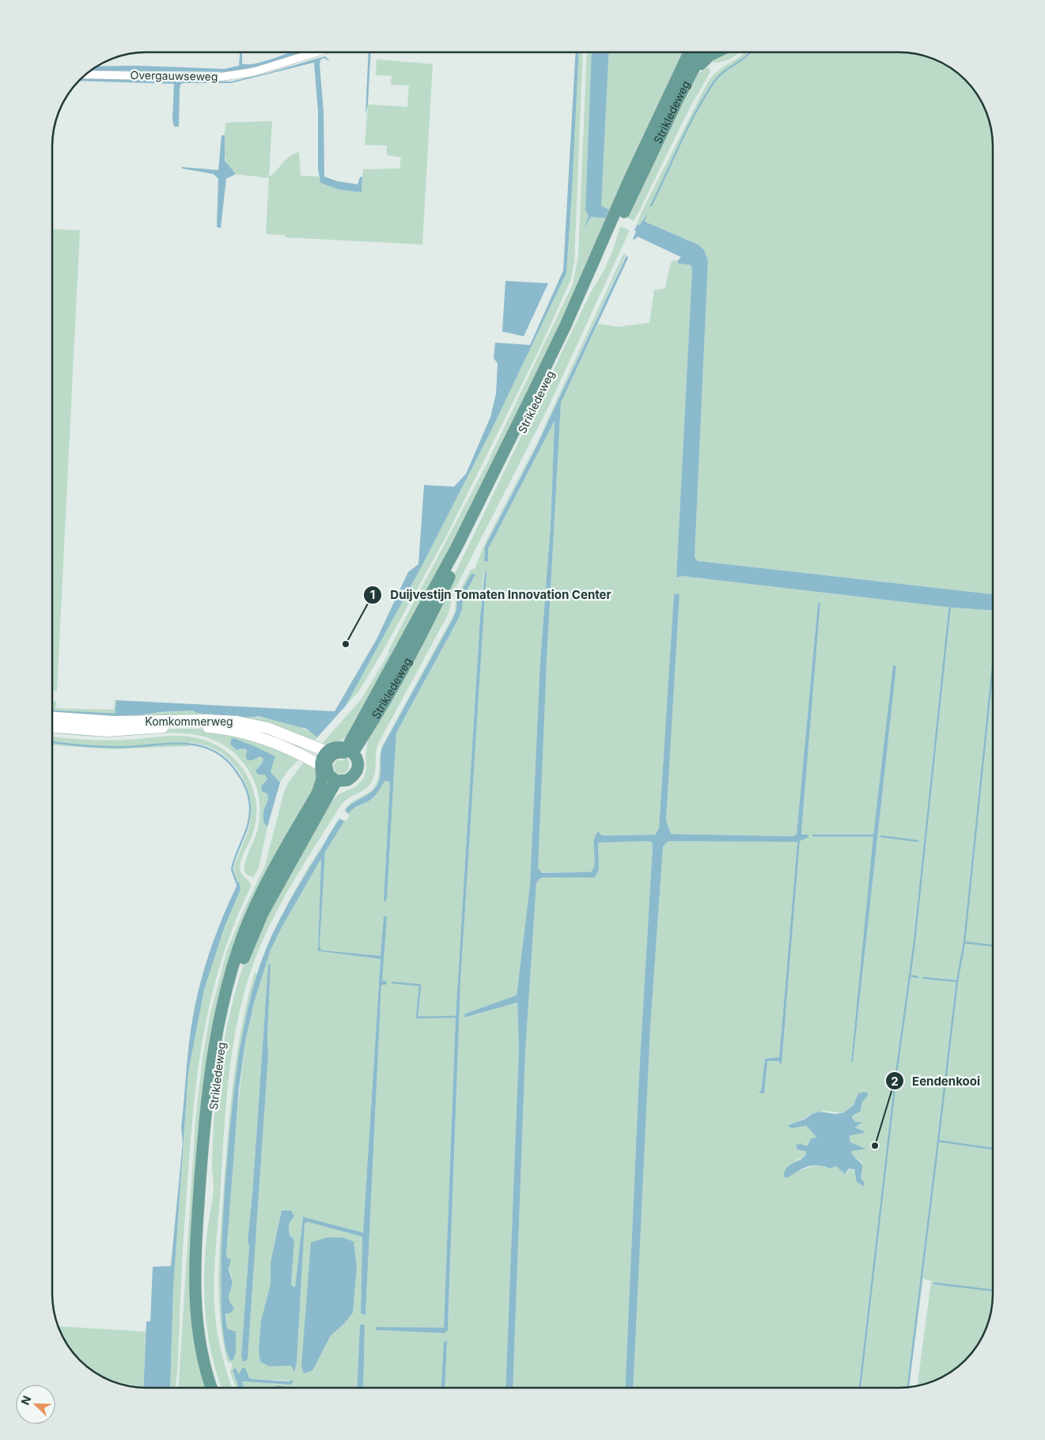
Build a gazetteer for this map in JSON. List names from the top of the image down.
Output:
{
  "streets": {
    "main road": ["Strikledeweg", "Komkommerweg"],
    "street": ["Overgauwseweg"]
  },
  "crossings": [
    ["Strikledeweg", "Komkommerweg"]
  ],
  "places": ["Duijvestijn Tomaten Innovation Center", "Eendenkooi"],
  "north": "top left"
}
